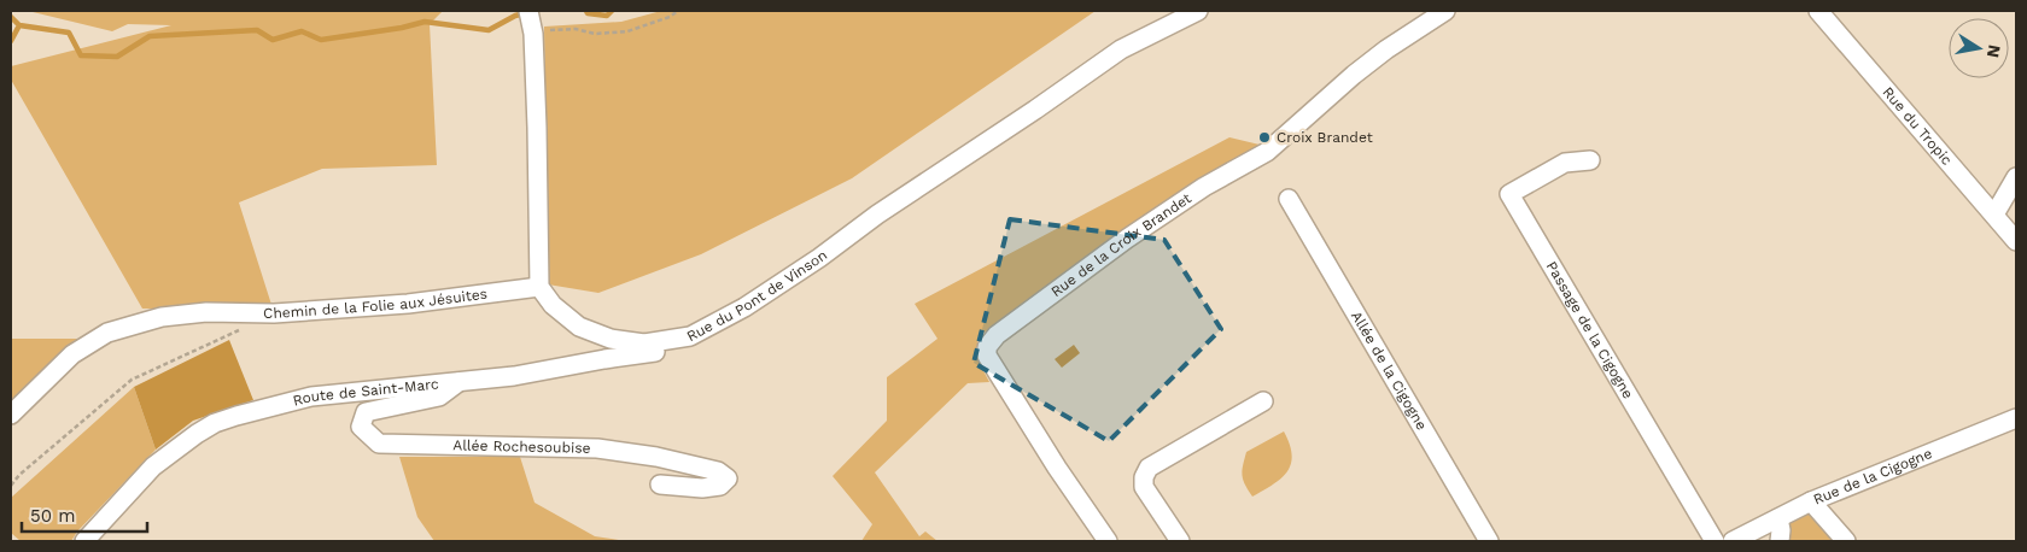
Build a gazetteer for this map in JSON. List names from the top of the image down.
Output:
{
  "streets": {
    "street": [
      "Rue du Tropic",
      "Rue de la Croix Brandet",
      "Rue du Pont de Vinson",
      "Chemin de la Folie aux Jésuites",
      "Passage de la Cigogne",
      "Allée de la Cigogne",
      "Route de Saint-Marc",
      "Allée Rochesoubise",
      "Rue de la Cigogne"
    ]
  },
  "crossings": [
    ["Rue du Pont de Vinson", "Chemin de la Folie aux Jésuites"],
    ["Rue du Pont de Vinson", "Route de Saint-Marc"],
    ["Route de Saint-Marc", "Allée Rochesoubise"]
  ],
  "places": ["Croix Brandet"],
  "scale_bar": "50 m",
  "north": "right"
}
